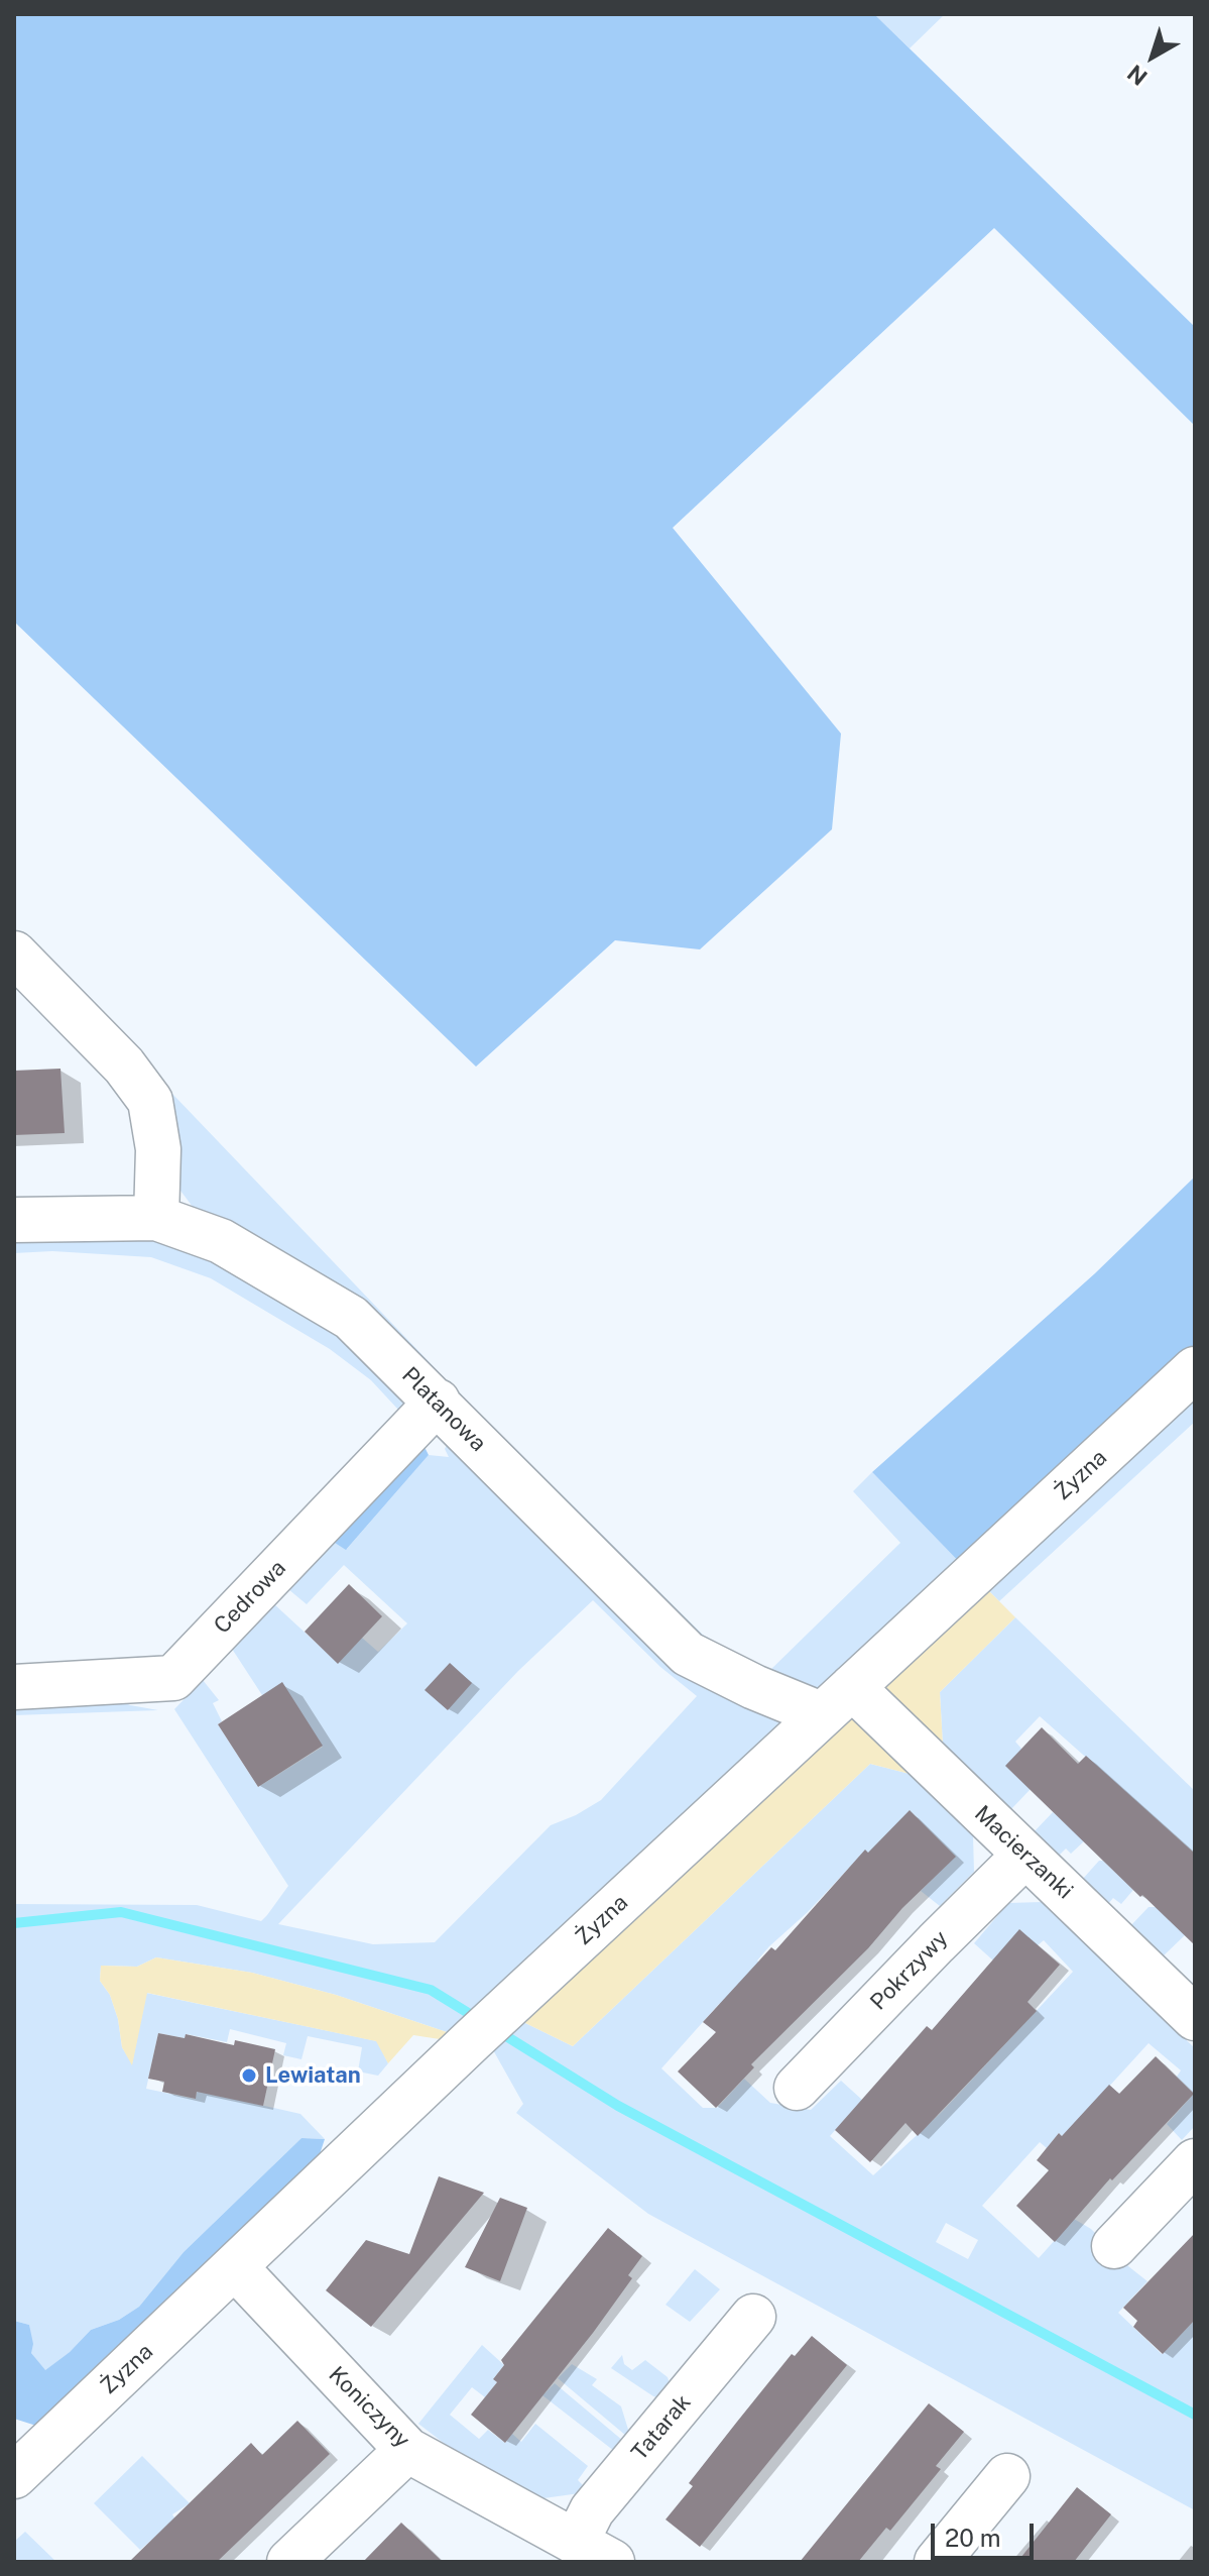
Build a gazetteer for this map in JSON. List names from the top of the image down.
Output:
{
  "streets": {
    "street": [
      "Platanowa",
      "Żyzna",
      "Cedrowa",
      "Macierzanki",
      "Pokrzywy",
      "Koniczyny",
      "Tatarak"
    ]
  },
  "crossings": [
    ["Platanowa", "Żyzna"],
    ["Platanowa", "Cedrowa"],
    ["Platanowa", "Macierzanki"],
    ["Żyzna", "Macierzanki"],
    ["Żyzna", "Koniczyny"],
    ["Macierzanki", "Pokrzywy"],
    ["Koniczyny", "Tatarak"]
  ],
  "places": ["Lewiatan"],
  "scale_bar": "20 m",
  "north": "bottom left"
}
